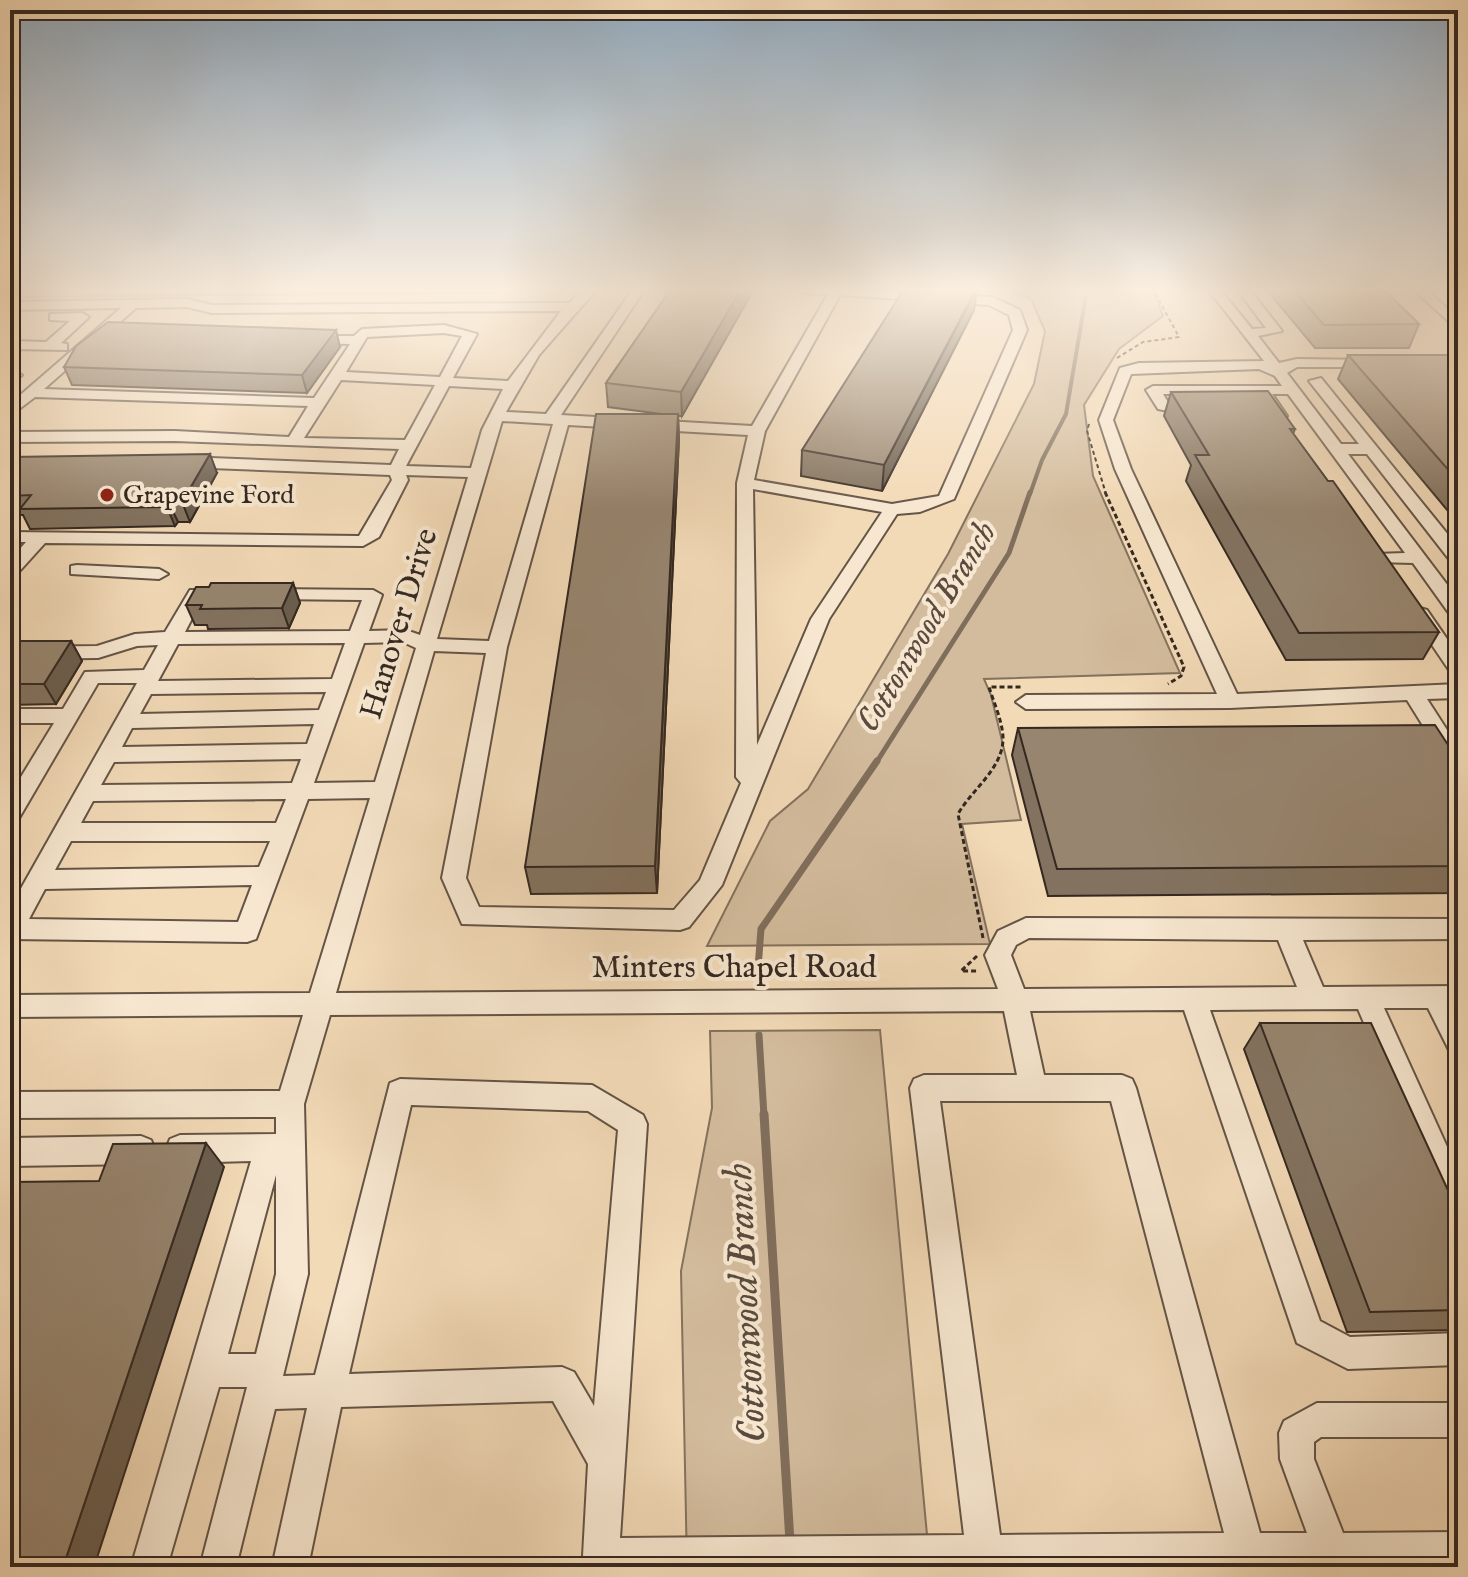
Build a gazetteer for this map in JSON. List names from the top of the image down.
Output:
{
  "streets": {
    "street": ["Hanover Drive", "Minters Chapel Road"]
  },
  "crossings": [
    ["Hanover Drive", "Minters Chapel Road"]
  ],
  "water": ["Cottonwood Branch"],
  "places": ["Grapevine Ford"]
}
